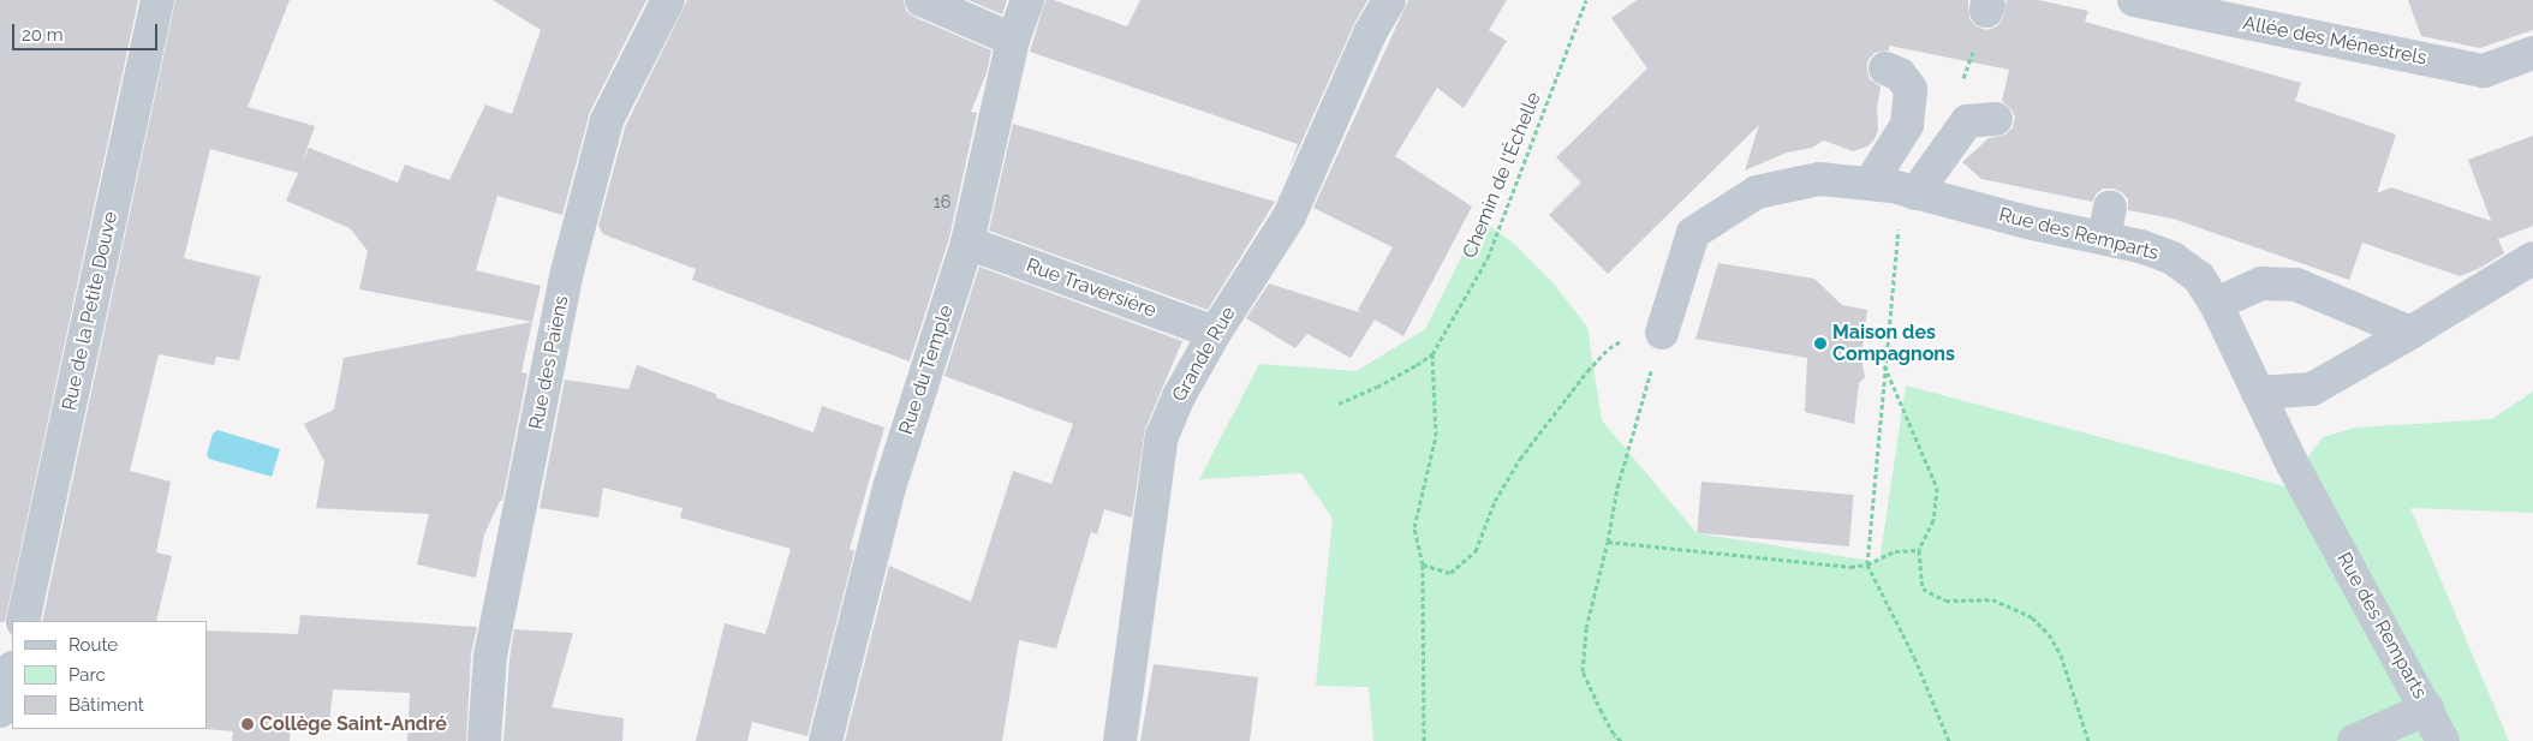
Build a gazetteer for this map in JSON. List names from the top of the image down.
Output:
{
  "streets": {
    "street": [
      "Allée des Ménestrels",
      "Rue des Remparts",
      "Rue Traversière",
      "Rue de la Petite Douve",
      "Grande Rue",
      "Rue des Païens",
      "Rue du Temple"
    ],
    "path": ["Chemin de l'Échelle"]
  },
  "crossings": [
    ["Rue Traversière", "Grande Rue"],
    ["Rue Traversière", "Rue du Temple"]
  ],
  "places": ["Maison des Compagnons", "Collège Saint-André"],
  "house_numbers": ["16"],
  "legend": ["Route", "Parc", "Bâtiment"],
  "scale_bar": "20 m"
}
